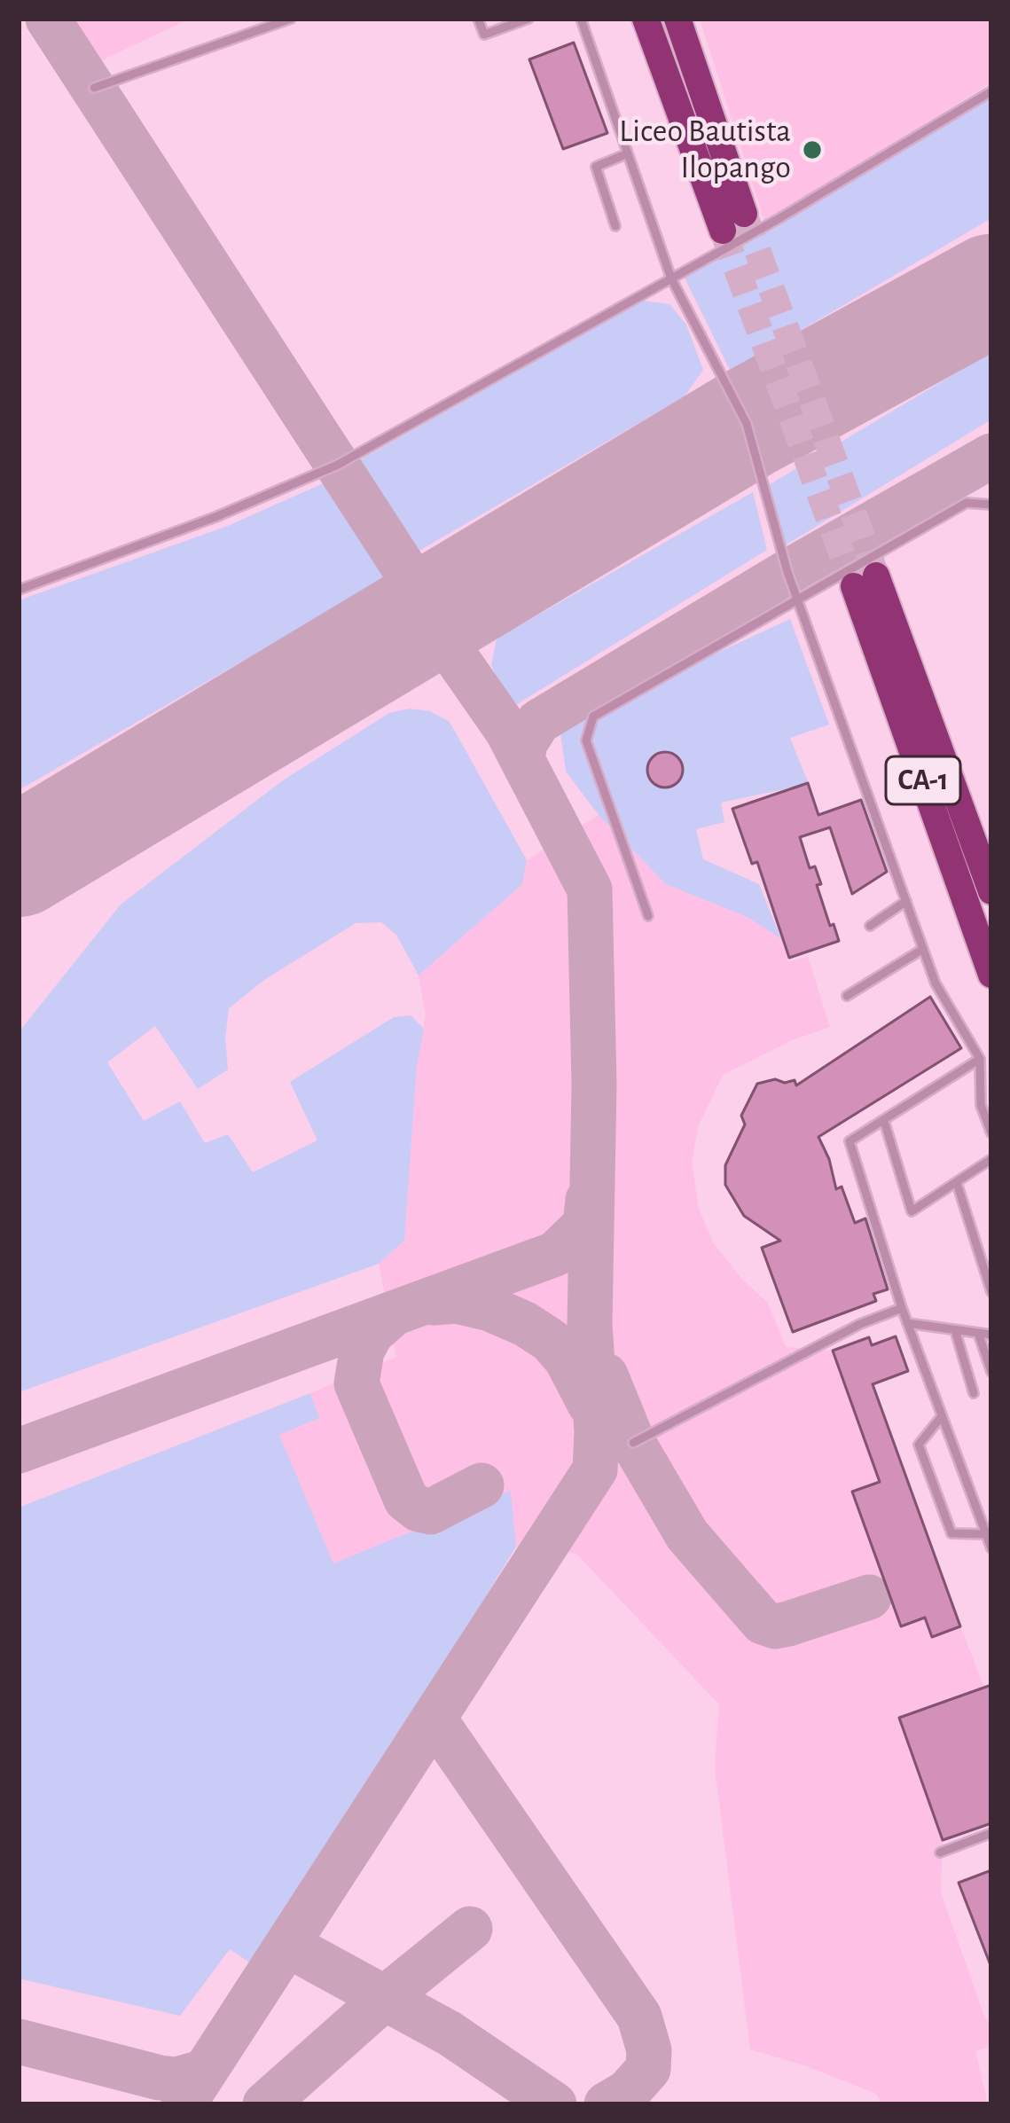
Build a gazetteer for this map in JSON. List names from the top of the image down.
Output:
{
  "streets": {
    "highway": ["CA-1"]
  },
  "places": ["Liceo Bautista Ilopango"]
}
